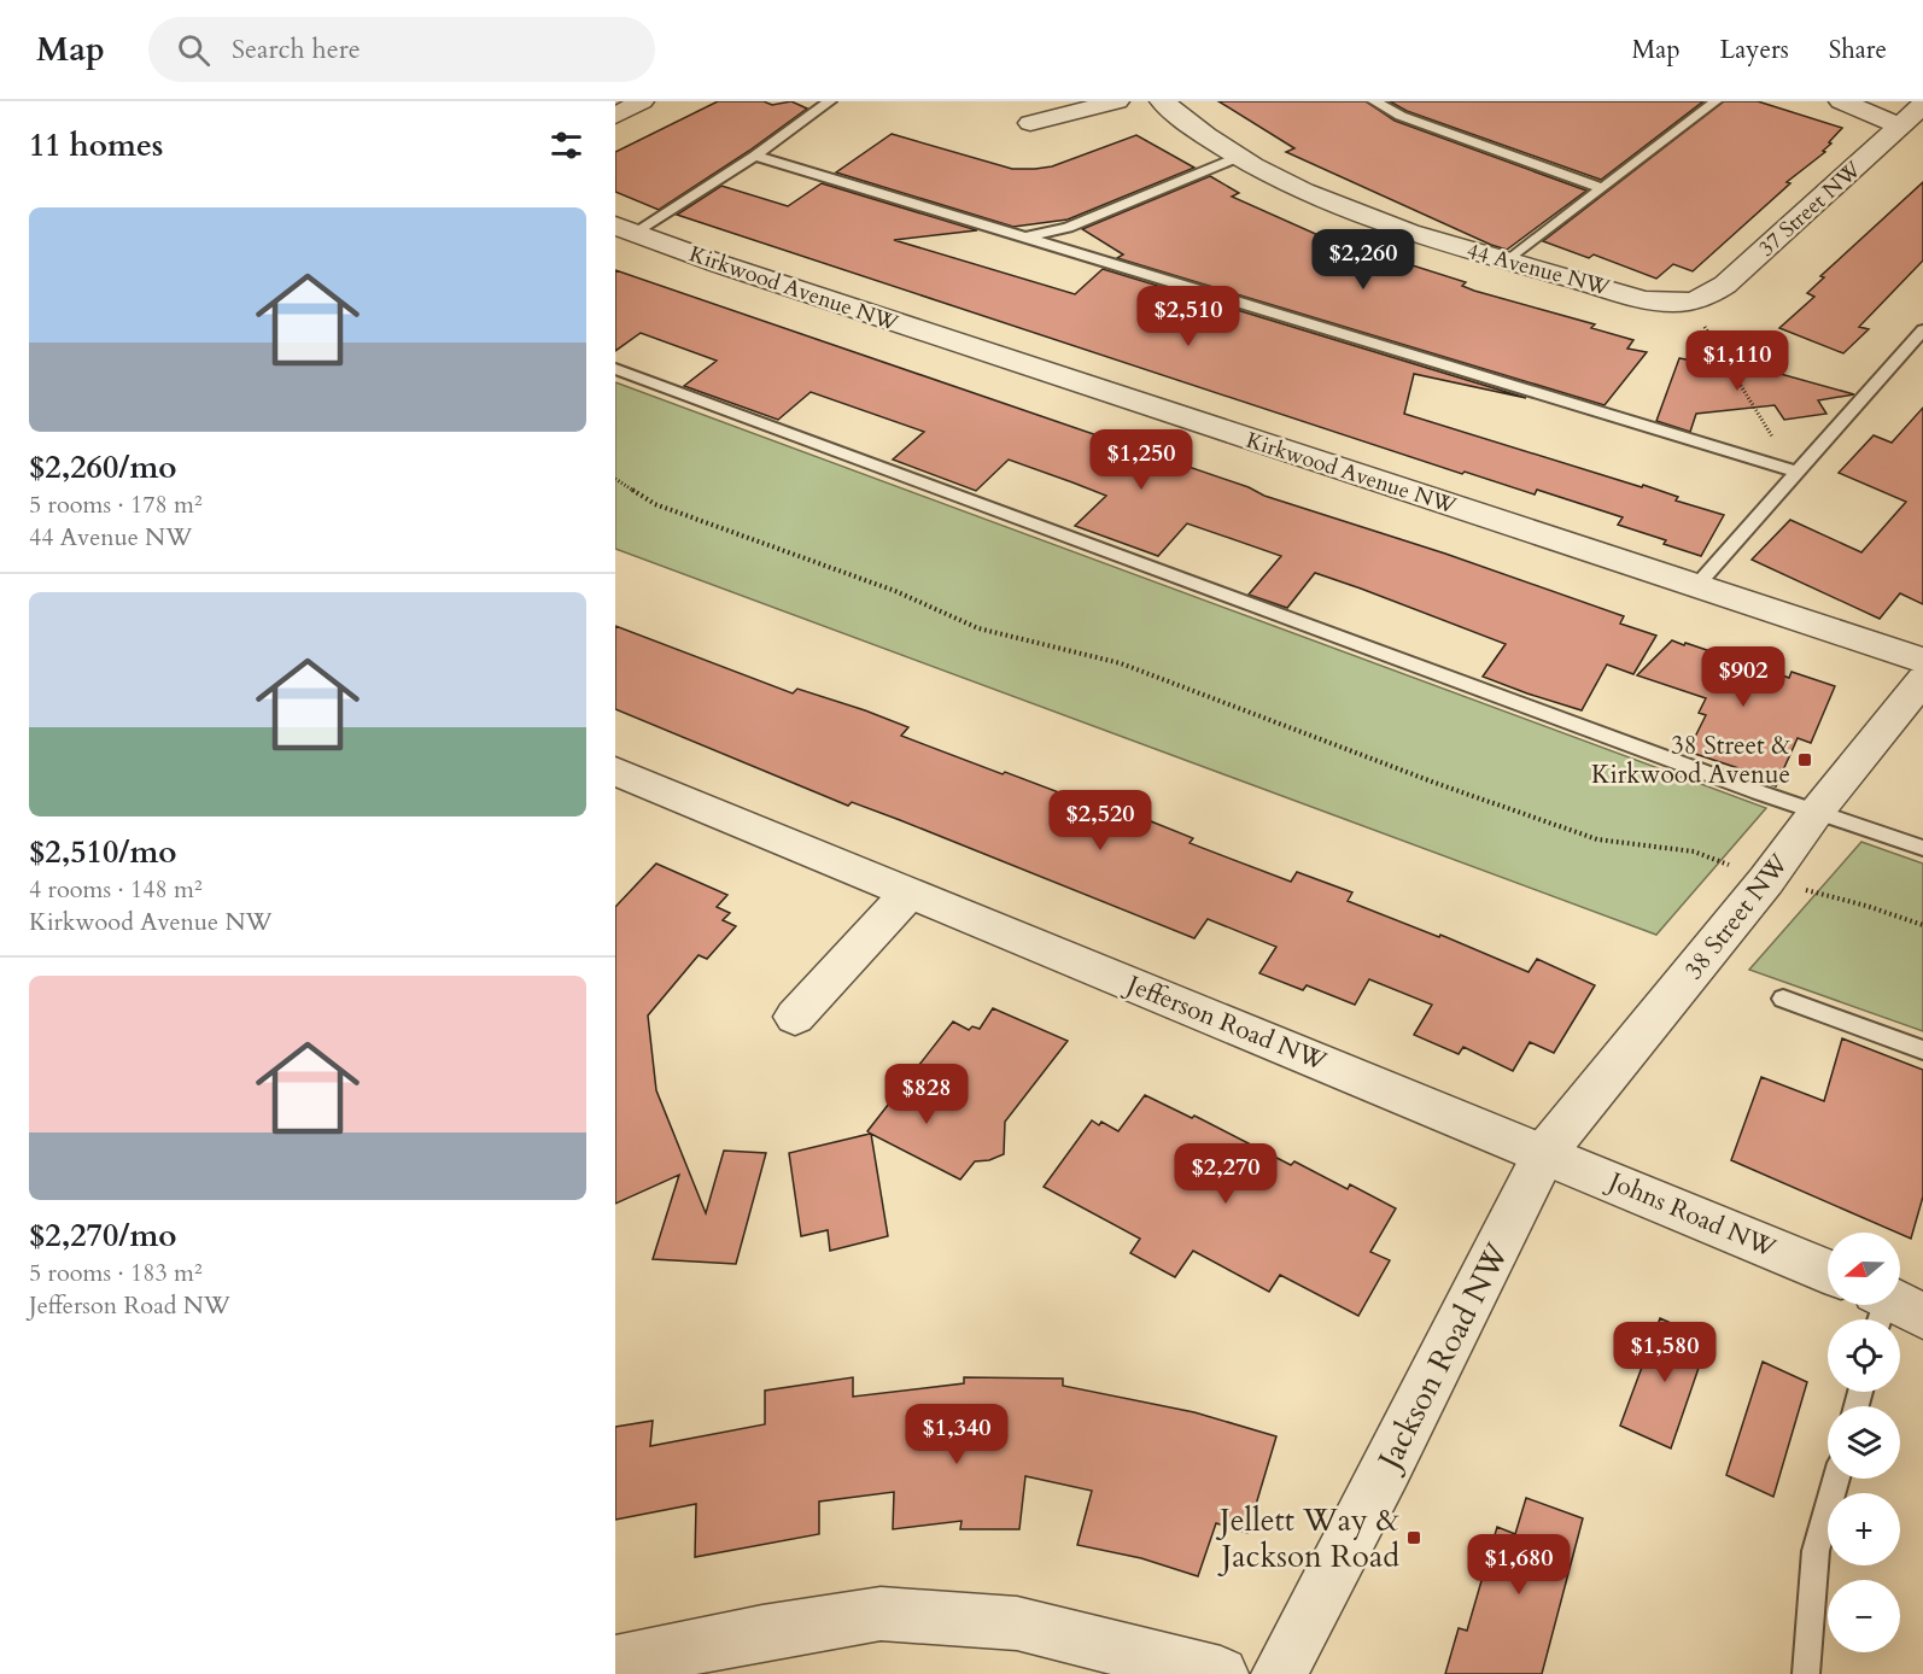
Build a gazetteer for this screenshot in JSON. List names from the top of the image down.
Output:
{
  "streets": {
    "street": [
      "37 Street NW",
      "44 Avenue NW",
      "Kirkwood Avenue NW",
      "38 Street NW",
      "Jefferson Road NW",
      "Johns Road NW",
      "Jackson Road NW"
    ]
  },
  "crossings": [
    ["37 Street NW", "44 Avenue NW"],
    ["38 Street NW", "Jefferson Road NW"],
    ["38 Street NW", "Johns Road NW"],
    ["38 Street NW", "Jackson Road NW"],
    ["Jefferson Road NW", "Johns Road NW"],
    ["Jefferson Road NW", "Jackson Road NW"],
    ["Johns Road NW", "Jackson Road NW"]
  ],
  "places": {
    "transit": ["38 Street & Kirkwood Avenue", "Jellett Way & Jackson Road"]
  },
  "north": "left",
  "page": {
    "header": "Map",
    "search": "Search here",
    "nav": ["Map", "Layers", "Share"],
    "heading": "11 homes",
    "list": [
      {
        "name": "$2,260/mo",
        "note": "5 rooms · 178 m² · 44 Avenue NW"
      },
      {
        "name": "$2,510/mo",
        "note": "4 rooms · 148 m² · Kirkwood Avenue NW"
      },
      {
        "name": "$2,270/mo",
        "note": "5 rooms · 183 m² · Jefferson Road NW"
      }
    ],
    "price": [
      "$2,260",
      "$2,510",
      "$1,110",
      "$1,250",
      "$902",
      "$2,520",
      "$828",
      "$2,270",
      "$1,580",
      "$1,340",
      "$1,680"
    ],
    "map_buttons": ["+", "−"]
  }
}
